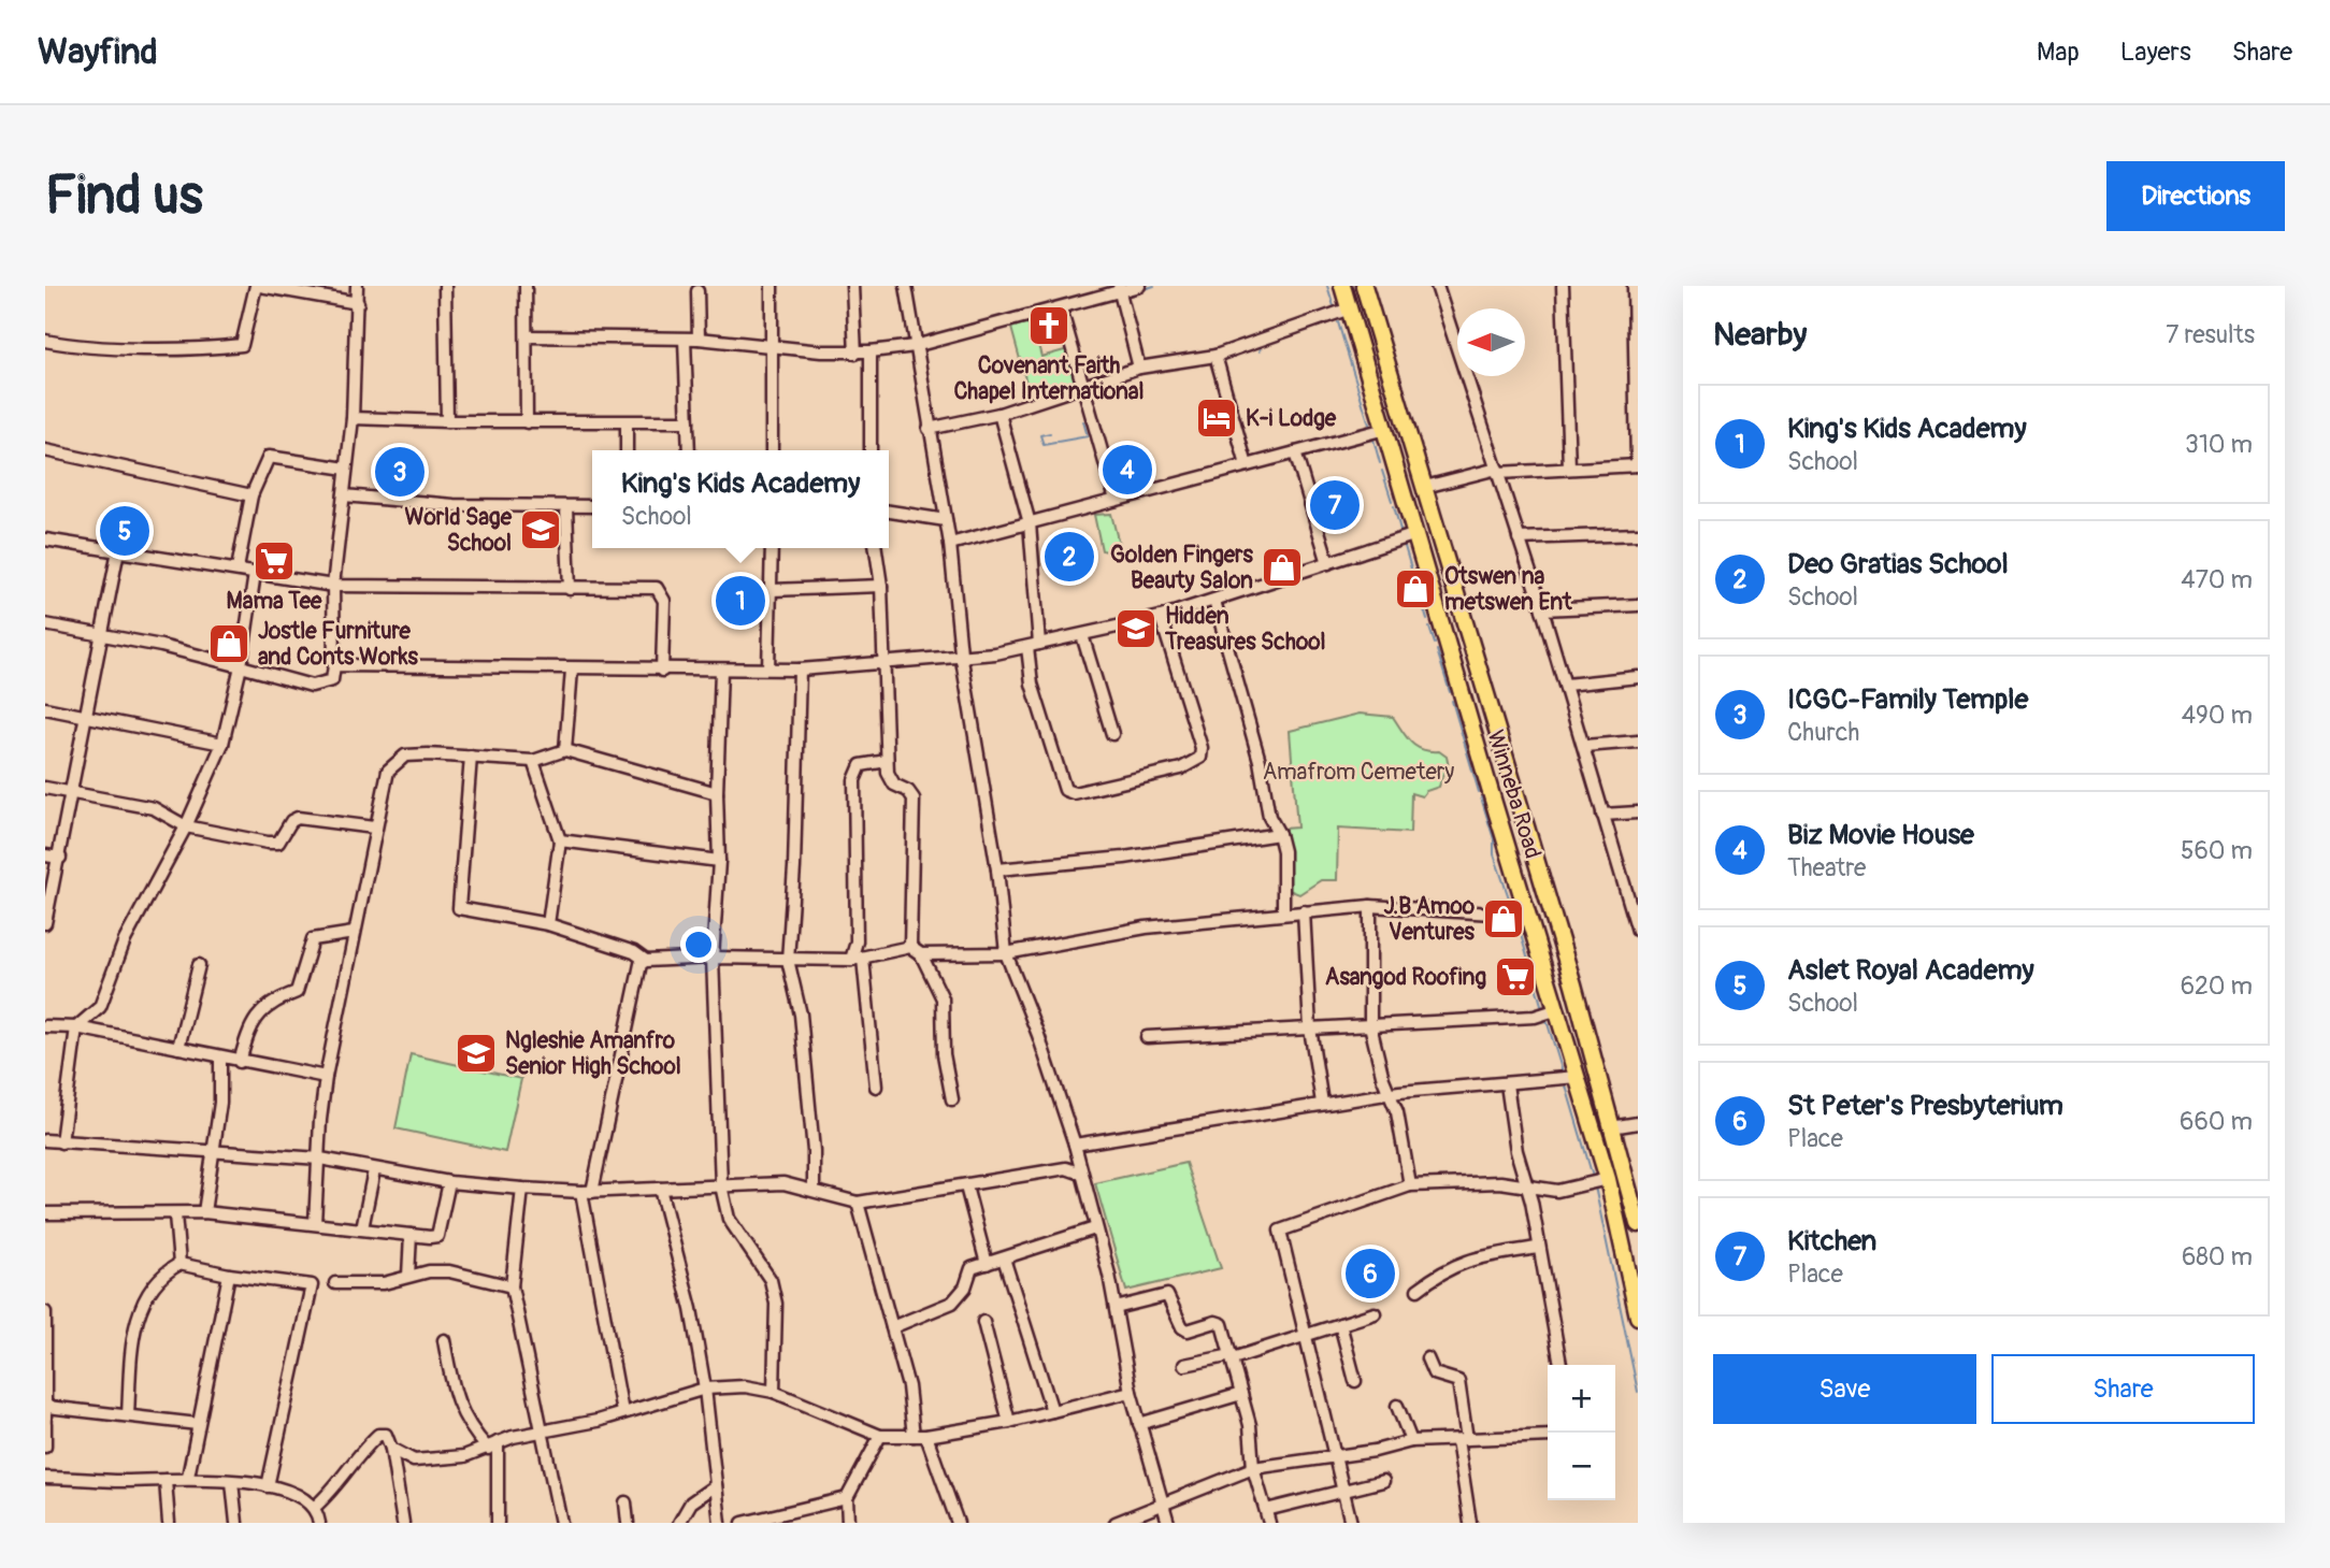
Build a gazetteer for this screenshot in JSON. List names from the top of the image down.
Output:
{
  "streets": {
    "highway": ["Winneba Road"]
  },
  "parks": ["Amafrom Cemetery"],
  "places": {
    "church": ["Covenant Faith Chapel International"],
    "hotel": ["K-i Lodge"],
    "school or university": ["World Sage School", "Hidden Treasures School", "Ngleshie Amanfro Senior High School"],
    "supermarket": ["Mama Tee", "Asangod Roofing"],
    "shop": [
      "Golden Fingers Beauty Salon",
      "Otswen na metswen Ent",
      "Jostle Furniture and Conts Works",
      "J.B Amoo Ventures"
    ]
  },
  "north": "left",
  "page": {
    "header": "Wayfind",
    "nav": ["Map", "Layers", "Share"],
    "buttons": [
      "Directions",
      ["Save", "Share"]
    ],
    "title": "Find us",
    "heading": ["Nearby", "7 results"],
    "list": [
      {
        "mark": "1",
        "name": "King's Kids Academy",
        "note": "School",
        "value": "310 m"
      },
      {
        "mark": "2",
        "name": "Deo Gratias School",
        "note": "School",
        "value": "470 m"
      },
      {
        "mark": "3",
        "name": "ICGC-Family Temple",
        "note": "Church",
        "value": "490 m"
      },
      {
        "mark": "4",
        "name": "Biz Movie House",
        "note": "Theatre",
        "value": "560 m"
      },
      {
        "mark": "5",
        "name": "Aslet Royal Academy",
        "note": "School",
        "value": "620 m"
      },
      {
        "mark": "6",
        "name": "St Peter's Presbyterium",
        "note": "Place",
        "value": "660 m"
      },
      {
        "mark": "7",
        "name": "Kitchen",
        "note": "Place",
        "value": "680 m"
      }
    ],
    "pins": [
      "4",
      "3",
      "7",
      "5",
      "2",
      "1",
      "6"
    ],
    "popup": ["King's Kids Academy", "School"],
    "map_buttons": ["+", "−"]
  }
}
